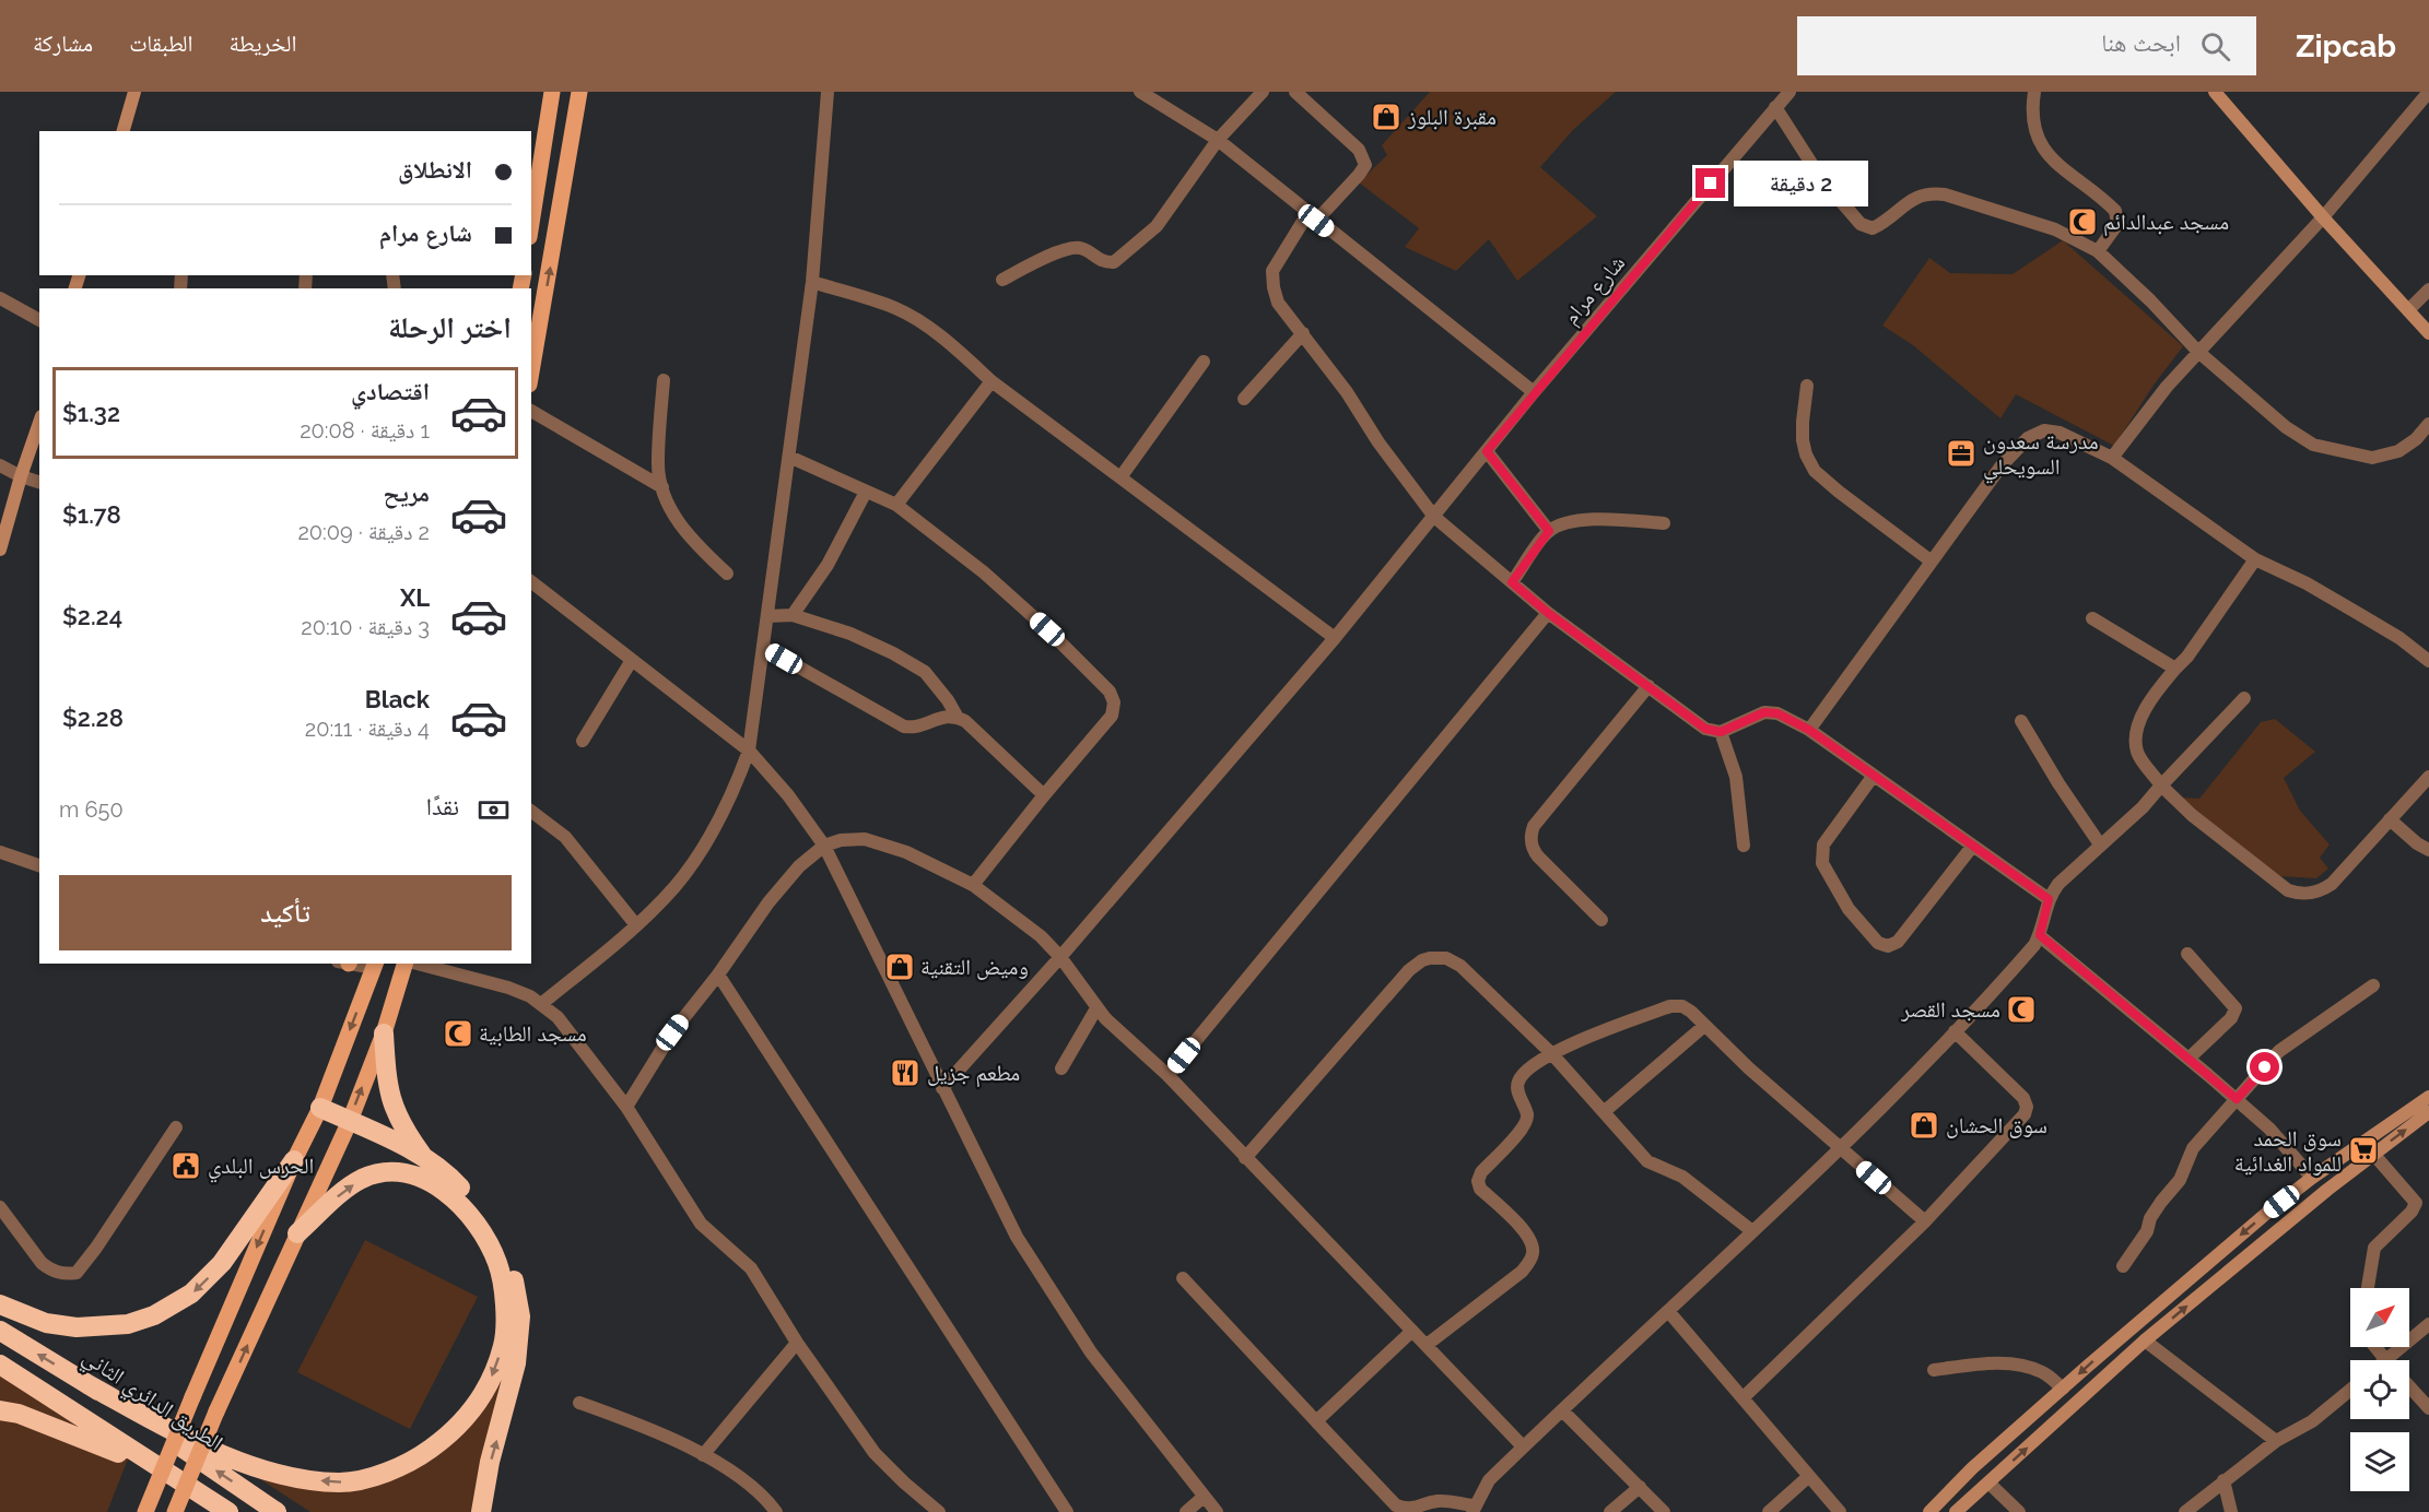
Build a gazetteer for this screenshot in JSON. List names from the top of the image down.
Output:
{
  "streets": {
    "highway": ["الطريق الدائري الثاني"],
    "street": ["شارع مرام"]
  },
  "places": {
    "shop": ["مقبرة البلوز", "وميض التقنية", "سوق الحشان"],
    "mosque": ["مسجد عبدالدائم", "مسجد القصر", "مسجد الطابية"],
    "office": ["مدرسة سعدون السويحلي"],
    "restaurant": ["مطعم جزيل"],
    "supermarket": ["سوق الحمد للمواد الغدائية"],
    "public building": ["الحرس البلدي"]
  },
  "north": "top right",
  "page": {
    "header": "Zipcab",
    "search": "ابحث هنا",
    "nav": ["الخريطة", "الطبقات", "مشاركة"],
    "banner": ["الانطلاق", "شارع مرام"],
    "bubble": "2 دقيقة",
    "heading": "اختر الرحلة",
    "list": [
      {
        "name": "اقتصادي",
        "note": "1 دقيقة · 20:08",
        "value": "$1.32"
      },
      {
        "name": "مريح",
        "note": "2 دقيقة · 20:09",
        "value": "$1.78"
      },
      {
        "name": "XL",
        "note": "3 دقيقة · 20:10",
        "value": "$2.24"
      },
      {
        "name": "Black",
        "note": "4 دقيقة · 20:11",
        "value": "$2.28"
      }
    ],
    "pay": ["نقدًا", "650 m"],
    "buttons": "تأكيد"
  }
}
